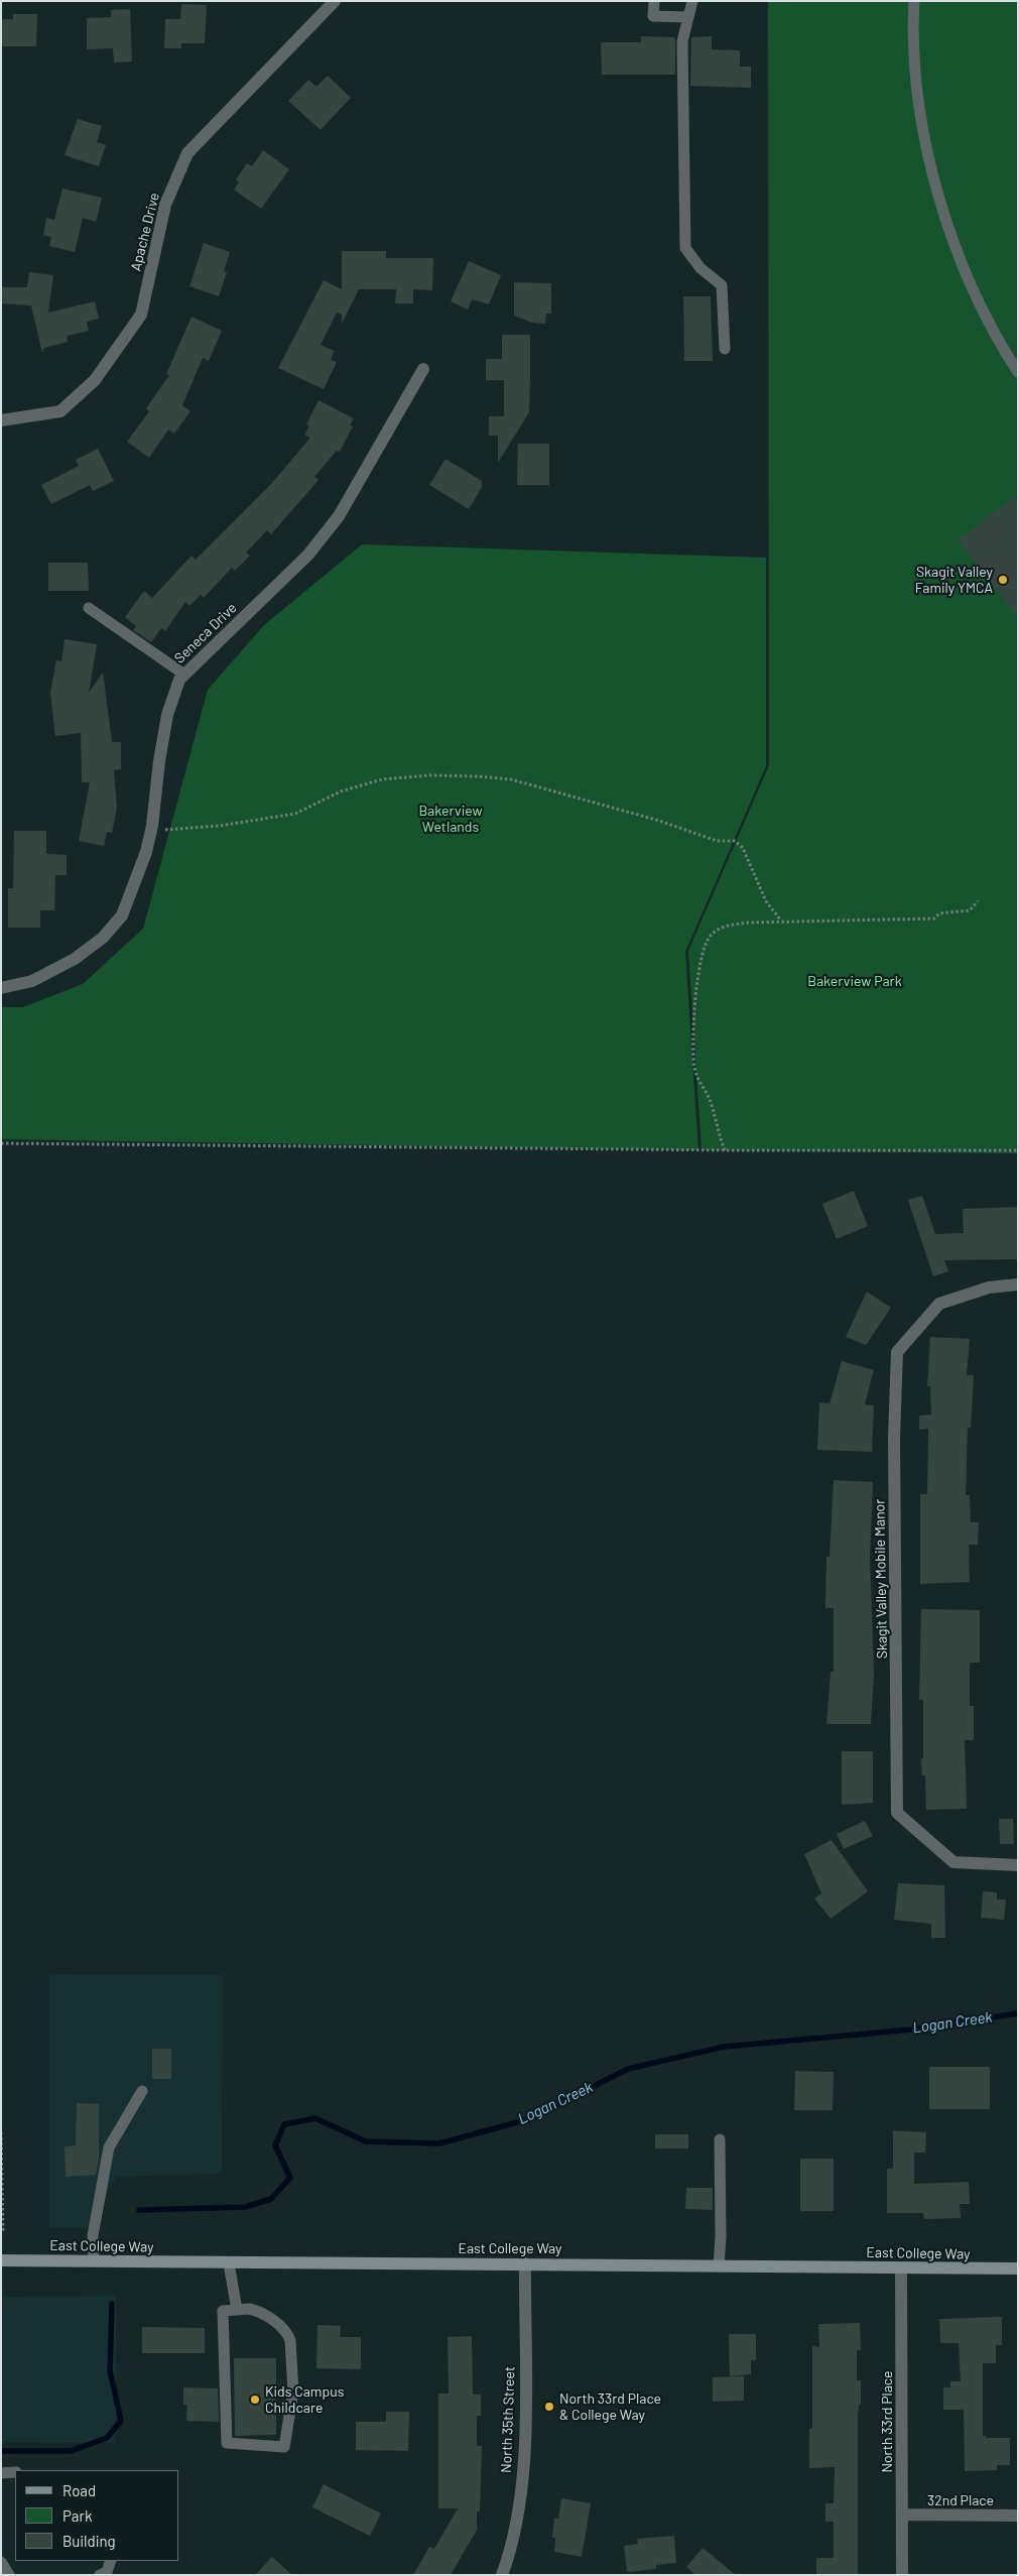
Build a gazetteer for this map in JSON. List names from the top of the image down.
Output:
{
  "streets": {
    "main road": ["East College Way"],
    "street": [
      "Apache Drive",
      "Seneca Drive",
      "Skagit Valley Mobile Manor",
      "North 35th Street",
      "North 33rd Place",
      "32nd Place"
    ]
  },
  "crossings": [
    ["East College Way", "North 35th Street"],
    ["East College Way", "North 33rd Place"],
    ["North 33rd Place", "32nd Place"]
  ],
  "water": ["Logan Creek"],
  "parks": ["Bakerview Wetlands", "Bakerview Park"],
  "places": ["Skagit Valley Family YMCA", "Kids Campus Childcare", "North 33rd Place & College Way"],
  "legend": ["Road", "Park", "Building"]
}
